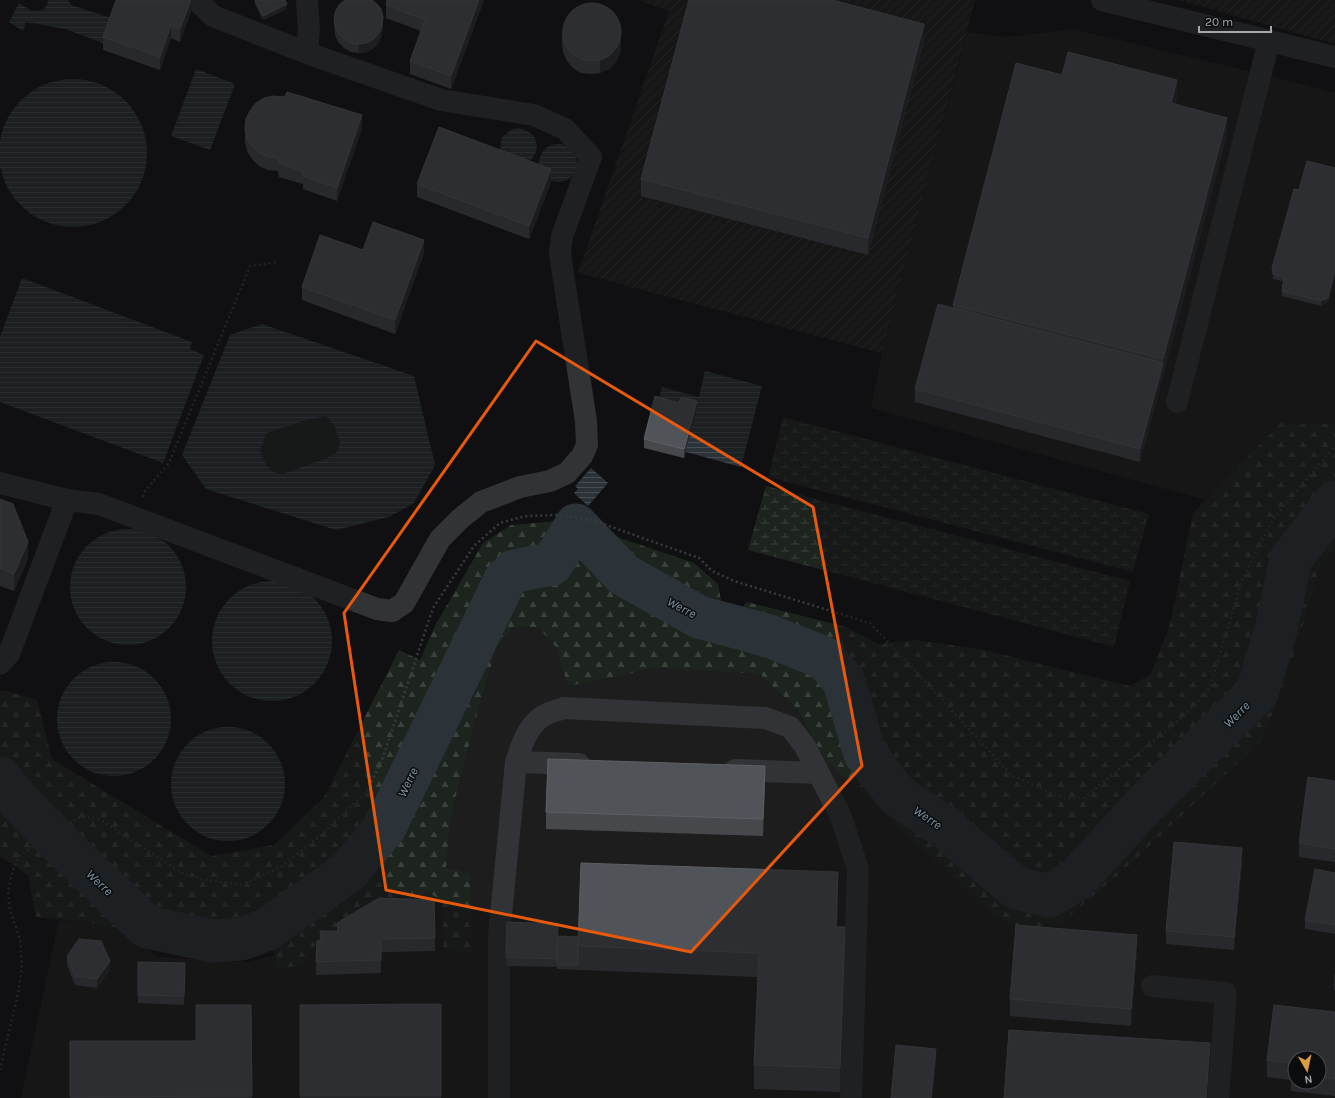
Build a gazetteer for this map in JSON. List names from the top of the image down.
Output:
{
  "water": ["Werre"],
  "scale_bar": "20 m",
  "north": "bottom"
}
